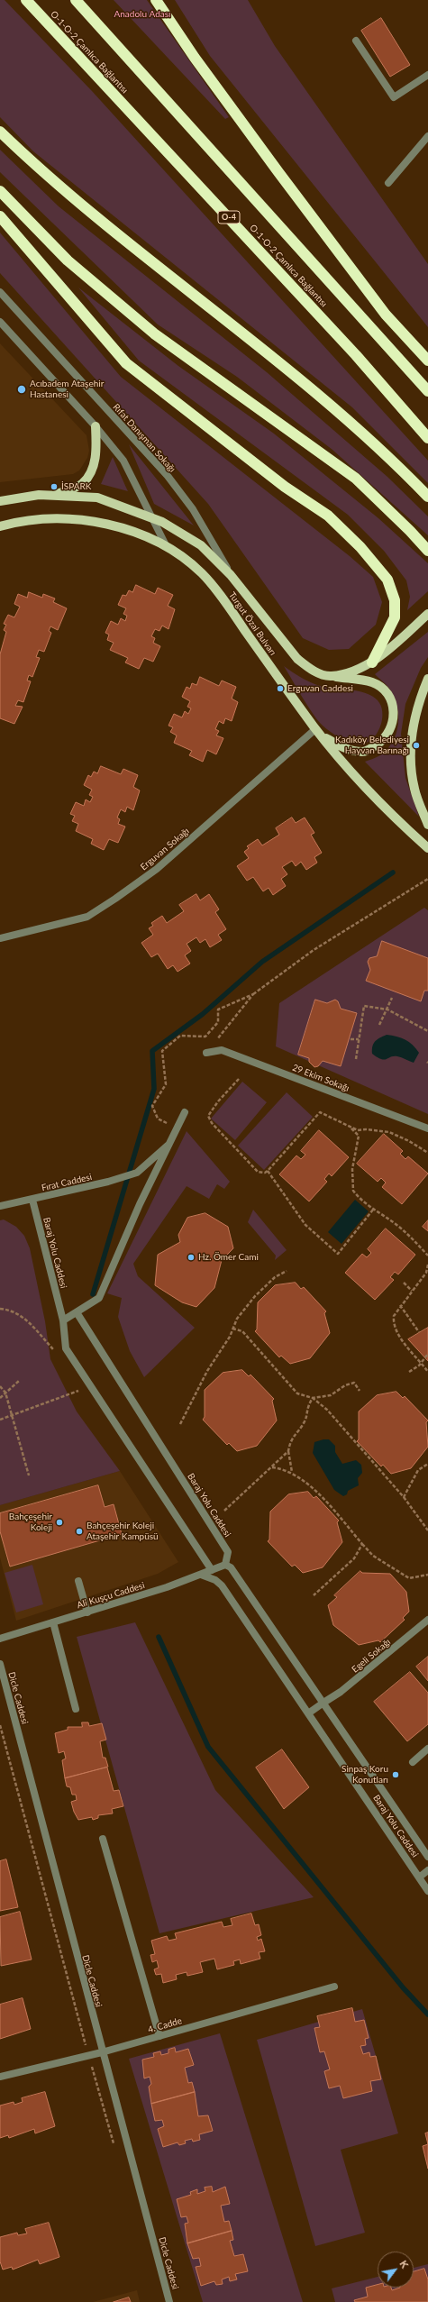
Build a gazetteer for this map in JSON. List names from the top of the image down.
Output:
{
  "streets": {
    "highway": ["O-1-O-2 Çamlıca Bağlantısı", "O-4"],
    "main road": ["Turgut Özal Bulvarı"],
    "street": [
      "Rıfat Danışman Sokağı",
      "Erguvan Sokağı",
      "29 Ekim Sokağı",
      "Fırat Caddesi",
      "Baraj Yolu Caddesi",
      "Ali Kuşçu Caddesi",
      "Egeli Sokağı",
      "Dicle Caddesi",
      "4. Cadde"
    ]
  },
  "crossings": [
    ["Rıfat Danışman Sokağı", "Turgut Özal Bulvarı"],
    ["Turgut Özal Bulvarı", "Erguvan Sokağı"],
    ["Fırat Caddesi", "Baraj Yolu Caddesi"],
    ["Baraj Yolu Caddesi", "Ali Kuşçu Caddesi"],
    ["Baraj Yolu Caddesi", "Egeli Sokağı"],
    ["Dicle Caddesi", "4. Cadde"]
  ],
  "parks": ["Anadolu Adası"],
  "places": [
    "Acıbadem Ataşehir Hastanesi",
    "İSPARK",
    "Erguvan Caddesi",
    "Kadıköy Belediyesi Hayvan Barınağı",
    "Hz. Ömer Cami",
    "Bahçeşehir Koleji",
    "Bahçeşehir Koleji Ataşehir Kampüsü",
    "Sinpaş Koru Konutları"
  ],
  "north": "top right"
}
